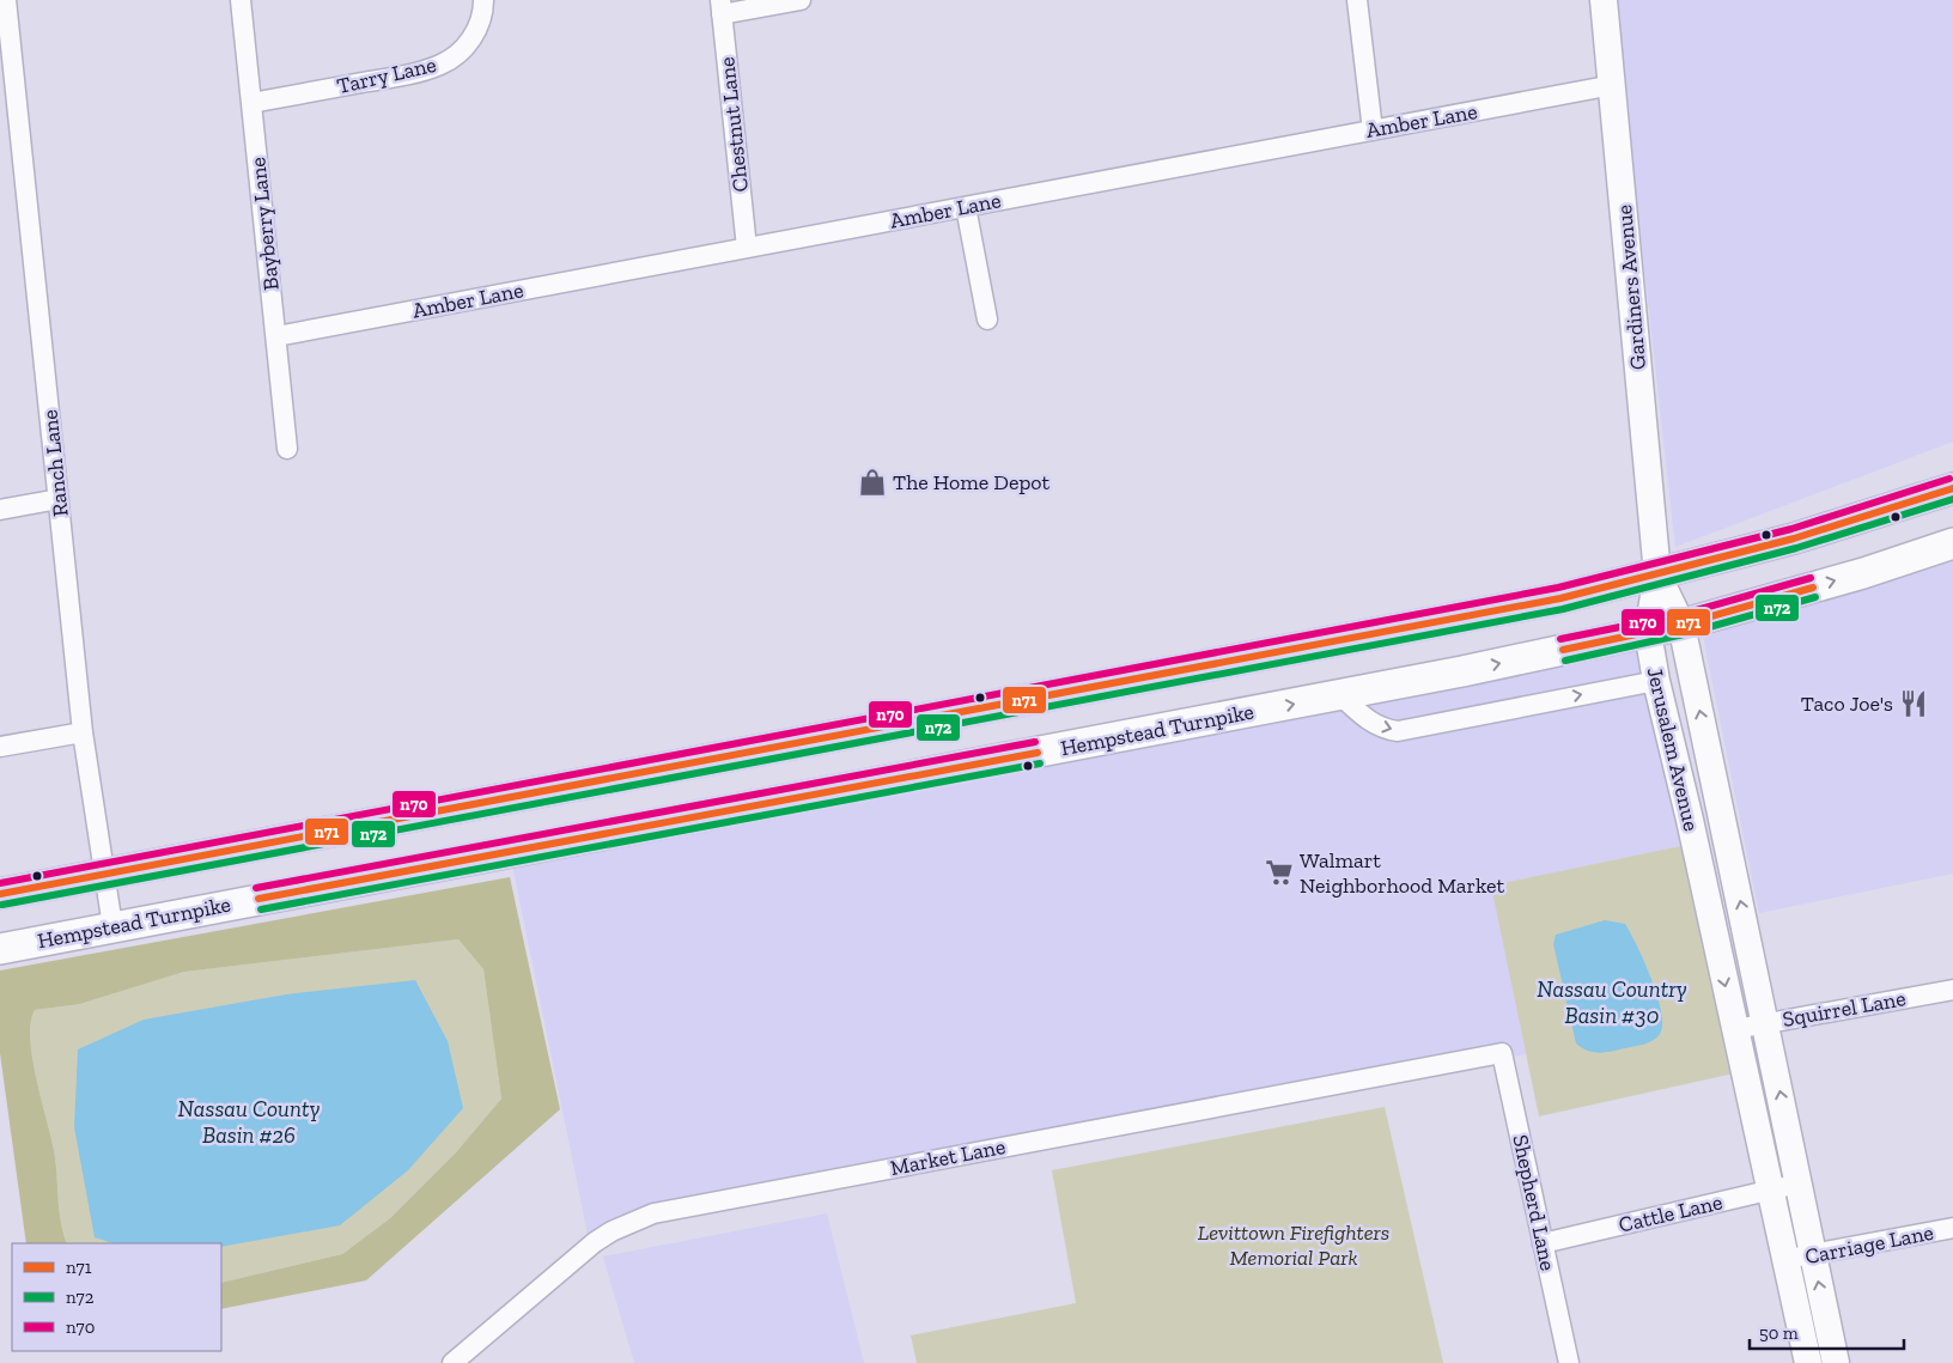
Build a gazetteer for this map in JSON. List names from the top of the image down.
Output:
{
  "streets": {
    "main road": ["Gardiners Avenue", "Hempstead Turnpike", "Jerusalem Avenue"],
    "street": [
      "Tarry Lane",
      "Amber Lane",
      "Chestnut Lane",
      "Bayberry Lane",
      "Ranch Lane",
      "Squirrel Lane",
      "Market Lane",
      "Shepherd Lane",
      "Cattle Lane",
      "Carriage Lane"
    ]
  },
  "crossings": [
    ["Tarry Lane", "Bayberry Lane"],
    ["Amber Lane", "Chestnut Lane"],
    ["Amber Lane", "Bayberry Lane"],
    ["Amber Lane", "Gardiners Avenue"],
    ["Gardiners Avenue", "Jerusalem Avenue"],
    ["Ranch Lane", "Hempstead Turnpike"],
    ["Hempstead Turnpike", "Jerusalem Avenue"],
    ["Jerusalem Avenue", "Squirrel Lane"],
    ["Jerusalem Avenue", "Cattle Lane"],
    ["Jerusalem Avenue", "Carriage Lane"],
    ["Market Lane", "Shepherd Lane"],
    ["Shepherd Lane", "Cattle Lane"]
  ],
  "water": ["Nassau Country Basin #30", "Nassau County Basin #26"],
  "parks": ["Levittown Firefighters Memorial Park"],
  "places": {
    "shop": ["The Home Depot"],
    "restaurant": ["Taco Joe's"],
    "supermarket": ["Walmart Neighborhood Market"]
  },
  "lines": ["transit line n70", "transit line n71", "transit line n72"],
  "legend": ["n71", "n72", "n70"],
  "scale_bar": "50 m"
}
